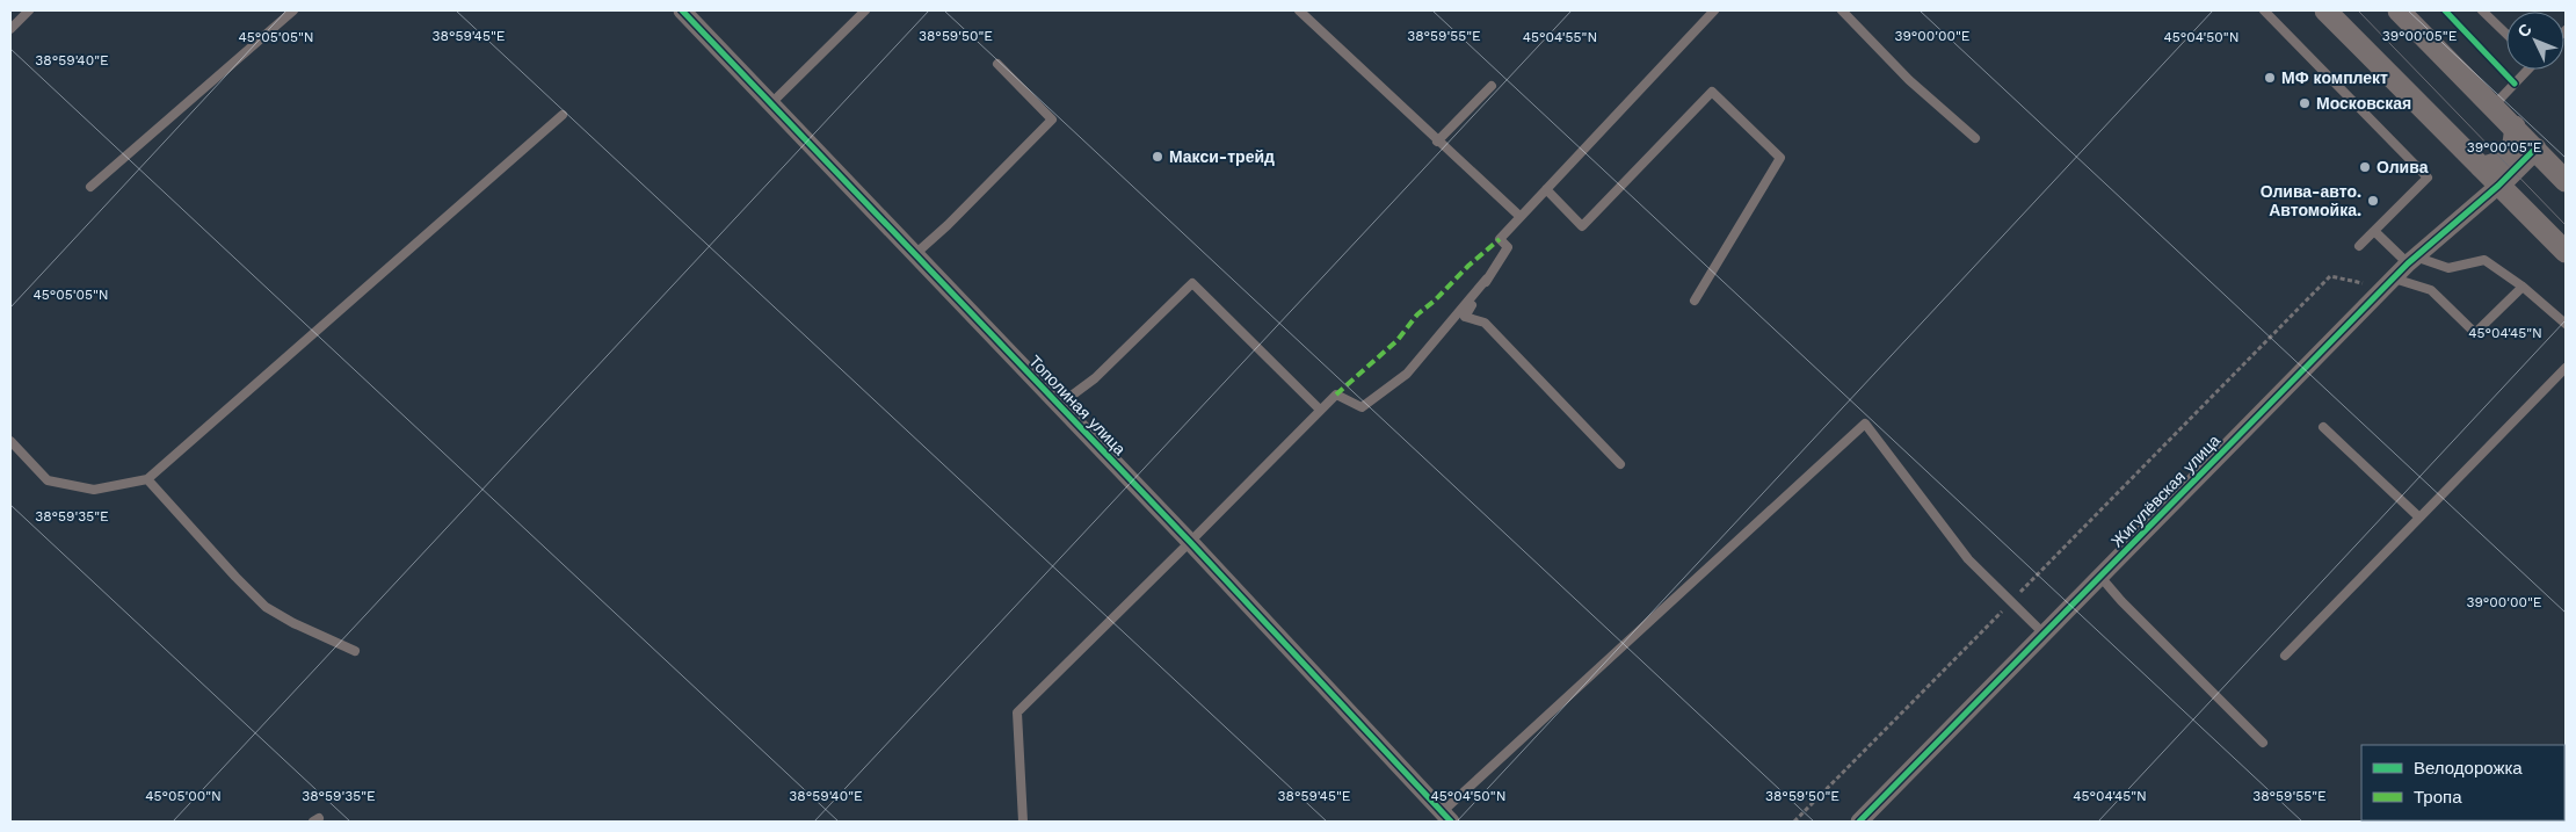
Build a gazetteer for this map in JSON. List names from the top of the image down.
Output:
{
  "streets": {
    "street": ["Тополиная улица", "Жигулёвская улица"]
  },
  "places": [
    "МФ комплект",
    "Московская",
    "Макси-трейд",
    "Олива",
    "Олива-авто. Автомойка."
  ],
  "legend": ["Велодорожка", "Тропа"],
  "north": "top left",
  "coordinates": [
    "38°59'45\"E",
    "38°59'50\"E",
    "38°59'55\"E",
    "39°00'00\"E",
    "39°00'05\"E",
    "45°05'05\"N",
    "45°04'55\"N",
    "45°04'50\"N",
    "38°59'40\"E",
    "45°04'45\"N",
    "38°59'35\"E",
    "45°05'00\"N"
  ]
}
